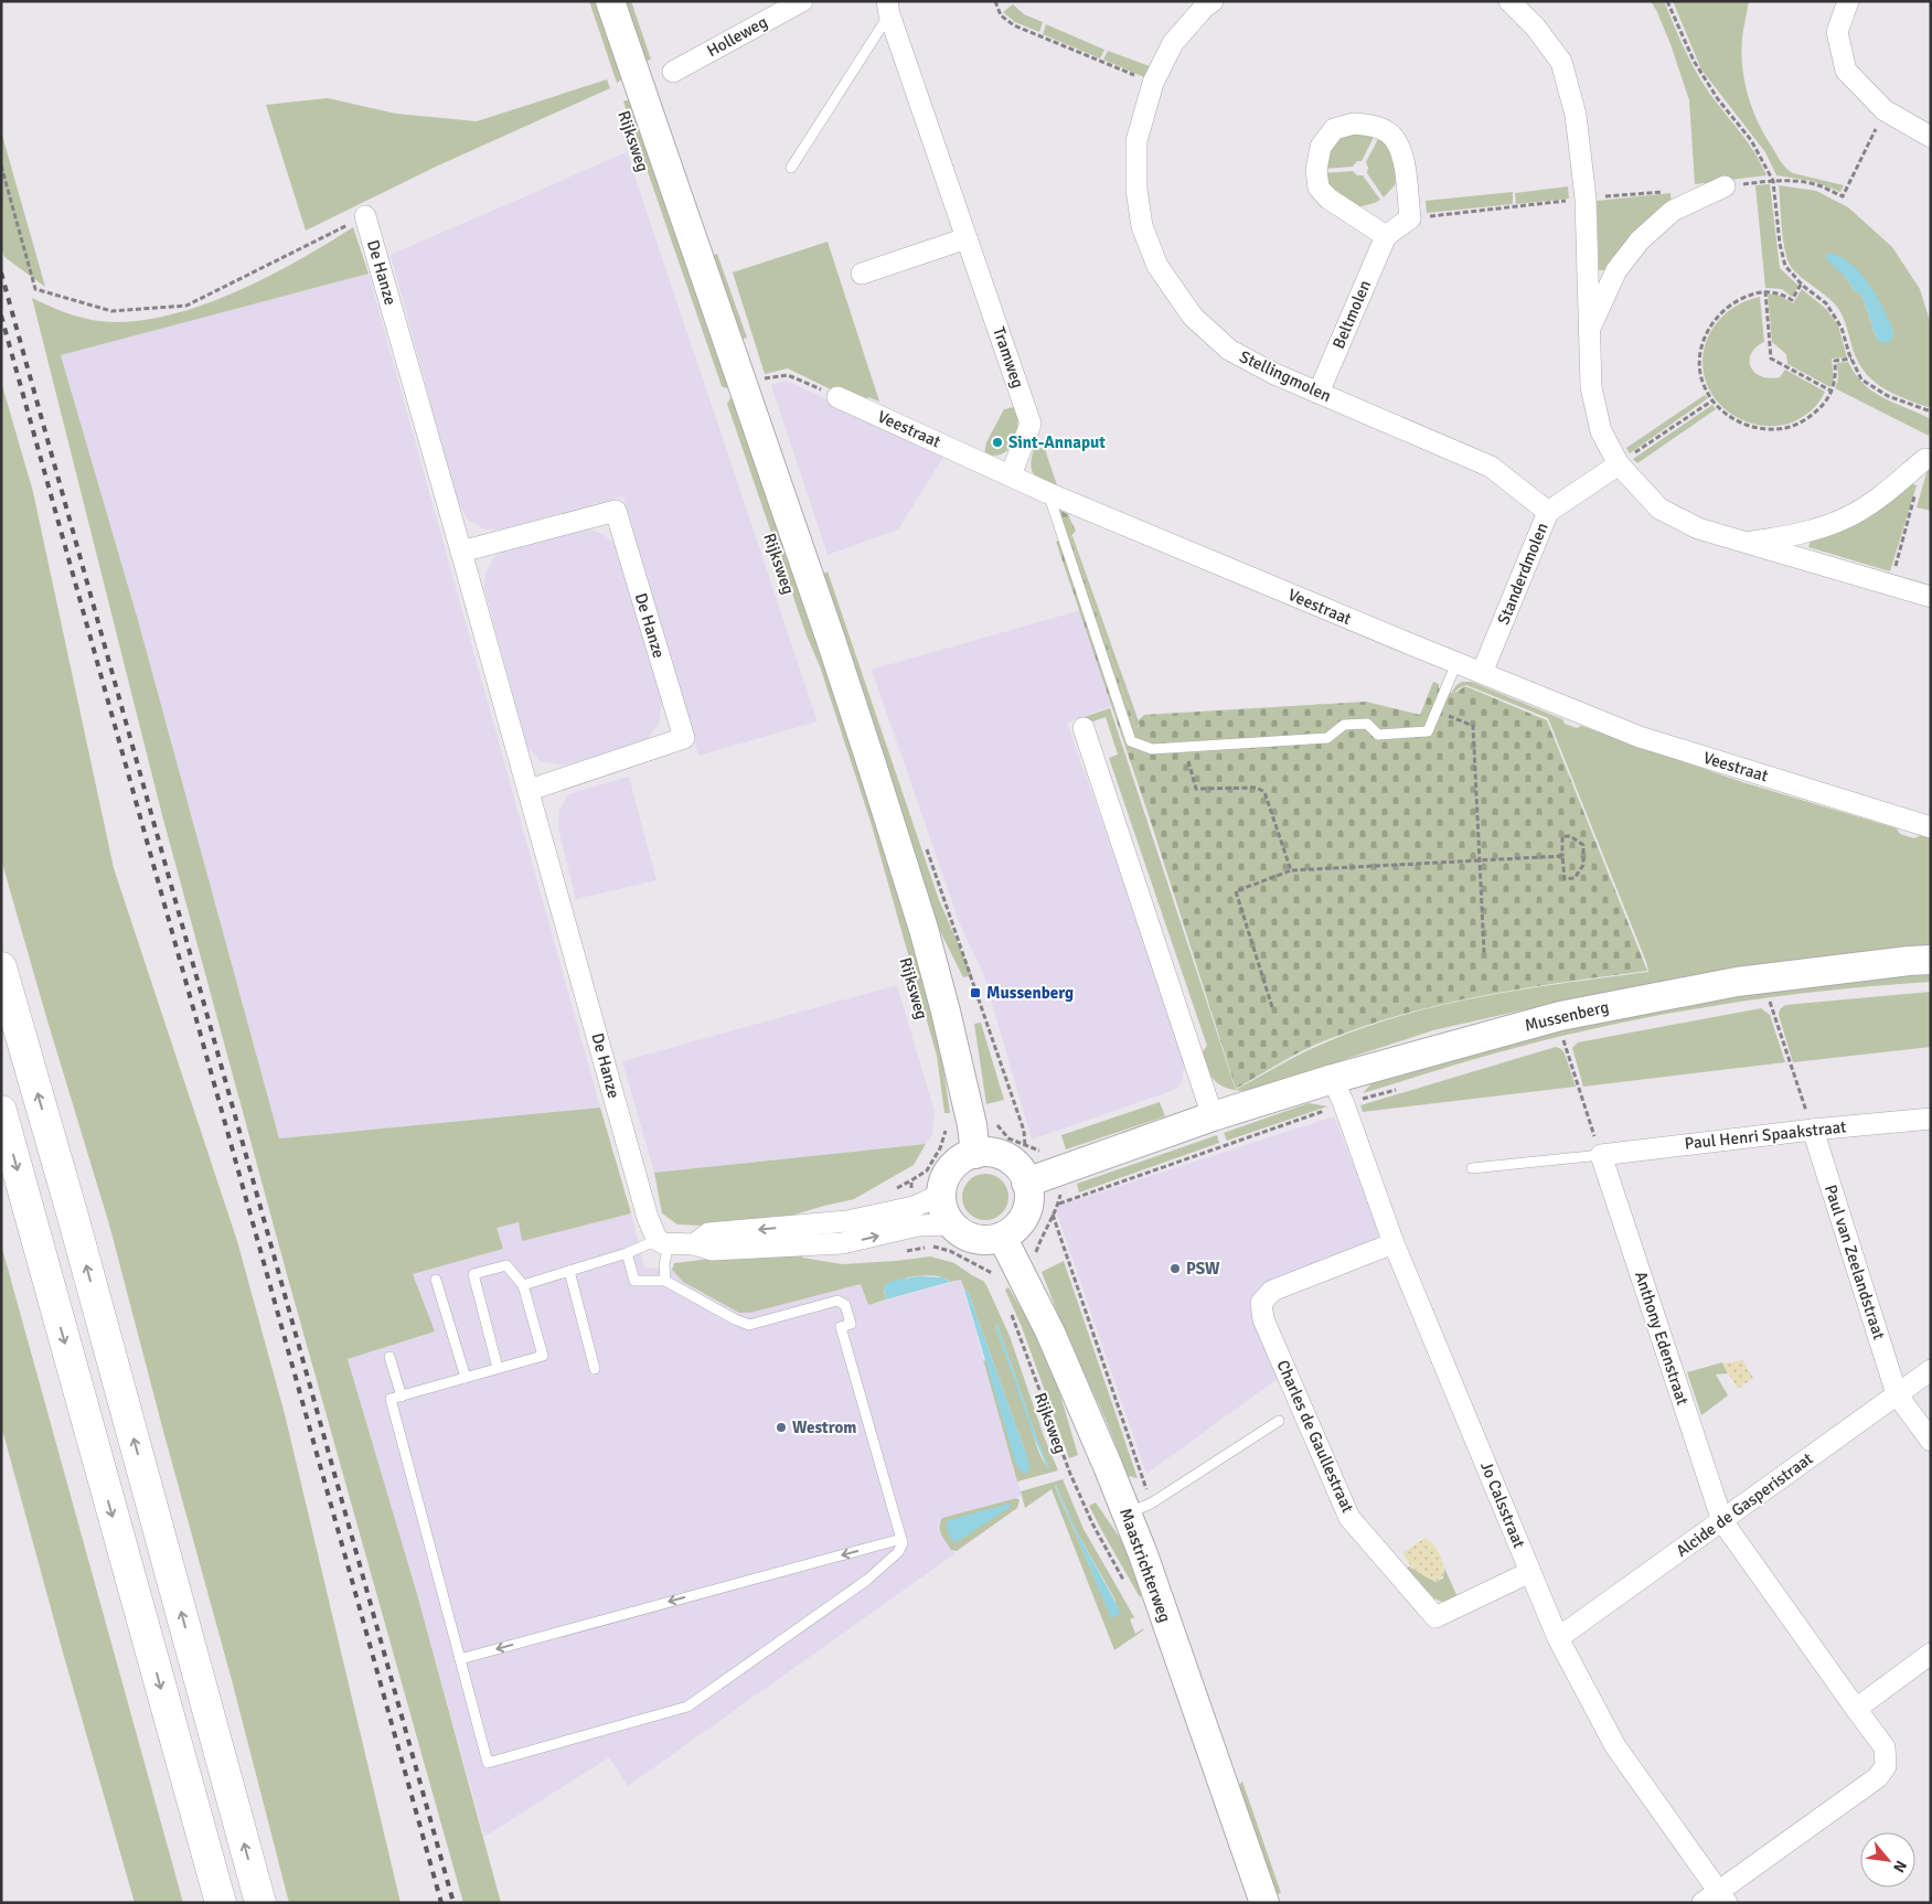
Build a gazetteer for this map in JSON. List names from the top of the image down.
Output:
{
  "streets": {
    "main road": ["Rijksweg", "Mussenberg", "Maastrichterweg"],
    "street": [
      "Holleweg",
      "De Hanze",
      "Beltmolen",
      "Tramweg",
      "Stellingmolen",
      "Veestraat",
      "Standerdmolen",
      "Paul Henri Spaakstraat",
      "Paul van Zeelandstraat",
      "Anthony Edenstraat",
      "Charles de Gaullestraat",
      "Jo Calsstraat",
      "Alcide de Gasperistraat"
    ]
  },
  "crossings": [
    ["Beltmolen", "Stellingmolen"],
    ["Tramweg", "Veestraat"],
    ["Stellingmolen", "Standerdmolen"],
    ["Veestraat", "Standerdmolen"],
    ["Mussenberg", "Jo Calsstraat"],
    ["Paul Henri Spaakstraat", "Paul van Zeelandstraat"],
    ["Paul Henri Spaakstraat", "Anthony Edenstraat"],
    ["Paul van Zeelandstraat", "Alcide de Gasperistraat"],
    ["Anthony Edenstraat", "Jo Calsstraat"],
    ["Anthony Edenstraat", "Alcide de Gasperistraat"],
    ["Charles de Gaullestraat", "Jo Calsstraat"],
    ["Jo Calsstraat", "Alcide de Gasperistraat"]
  ],
  "places": {
    "other": ["Sint-Annaput", "PSW", "Westrom"],
    "transit": ["Mussenberg"]
  },
  "north": "bottom right"
}
